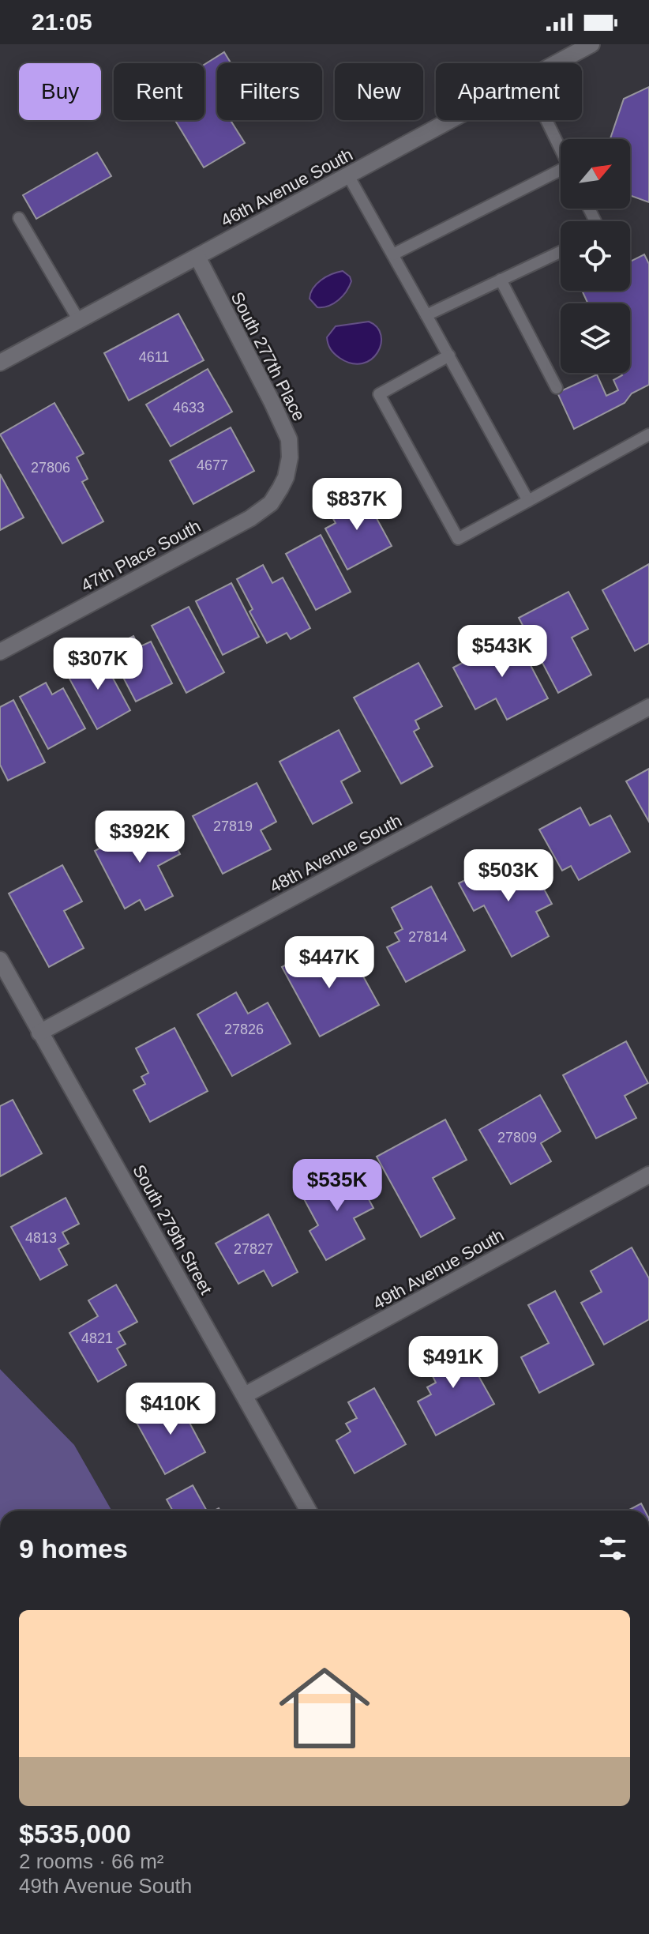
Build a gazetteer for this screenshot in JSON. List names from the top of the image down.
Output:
{
  "streets": {
    "street": [
      "46th Avenue South",
      "South 277th Place",
      "47th Place South",
      "48th Avenue South",
      "South 279th Street",
      "49th Avenue South"
    ]
  },
  "crossings": [
    ["46th Avenue South", "South 277th Place"],
    ["South 277th Place", "47th Place South"],
    ["48th Avenue South", "South 279th Street"],
    ["South 279th Street", "49th Avenue South"]
  ],
  "house_numbers": [
    "4611",
    "4633",
    "4677",
    "27806",
    "27819",
    "27814",
    "27826",
    "27809",
    "4813",
    "27827",
    "4821"
  ],
  "north": "top right",
  "page": {
    "status": "21:05",
    "chip": [
      "Buy",
      "Rent",
      "Filters",
      "New",
      "Apartment"
    ],
    "price": [
      "$837K",
      "$543K",
      "$307K",
      "$392K",
      "$503K",
      "$447K",
      "$535K",
      "$491K",
      "$410K"
    ],
    "heading": "9 homes",
    "list": [
      {
        "name": "$535,000",
        "note": "2 rooms · 66 m² · 49th Avenue South"
      }
    ]
  }
}
